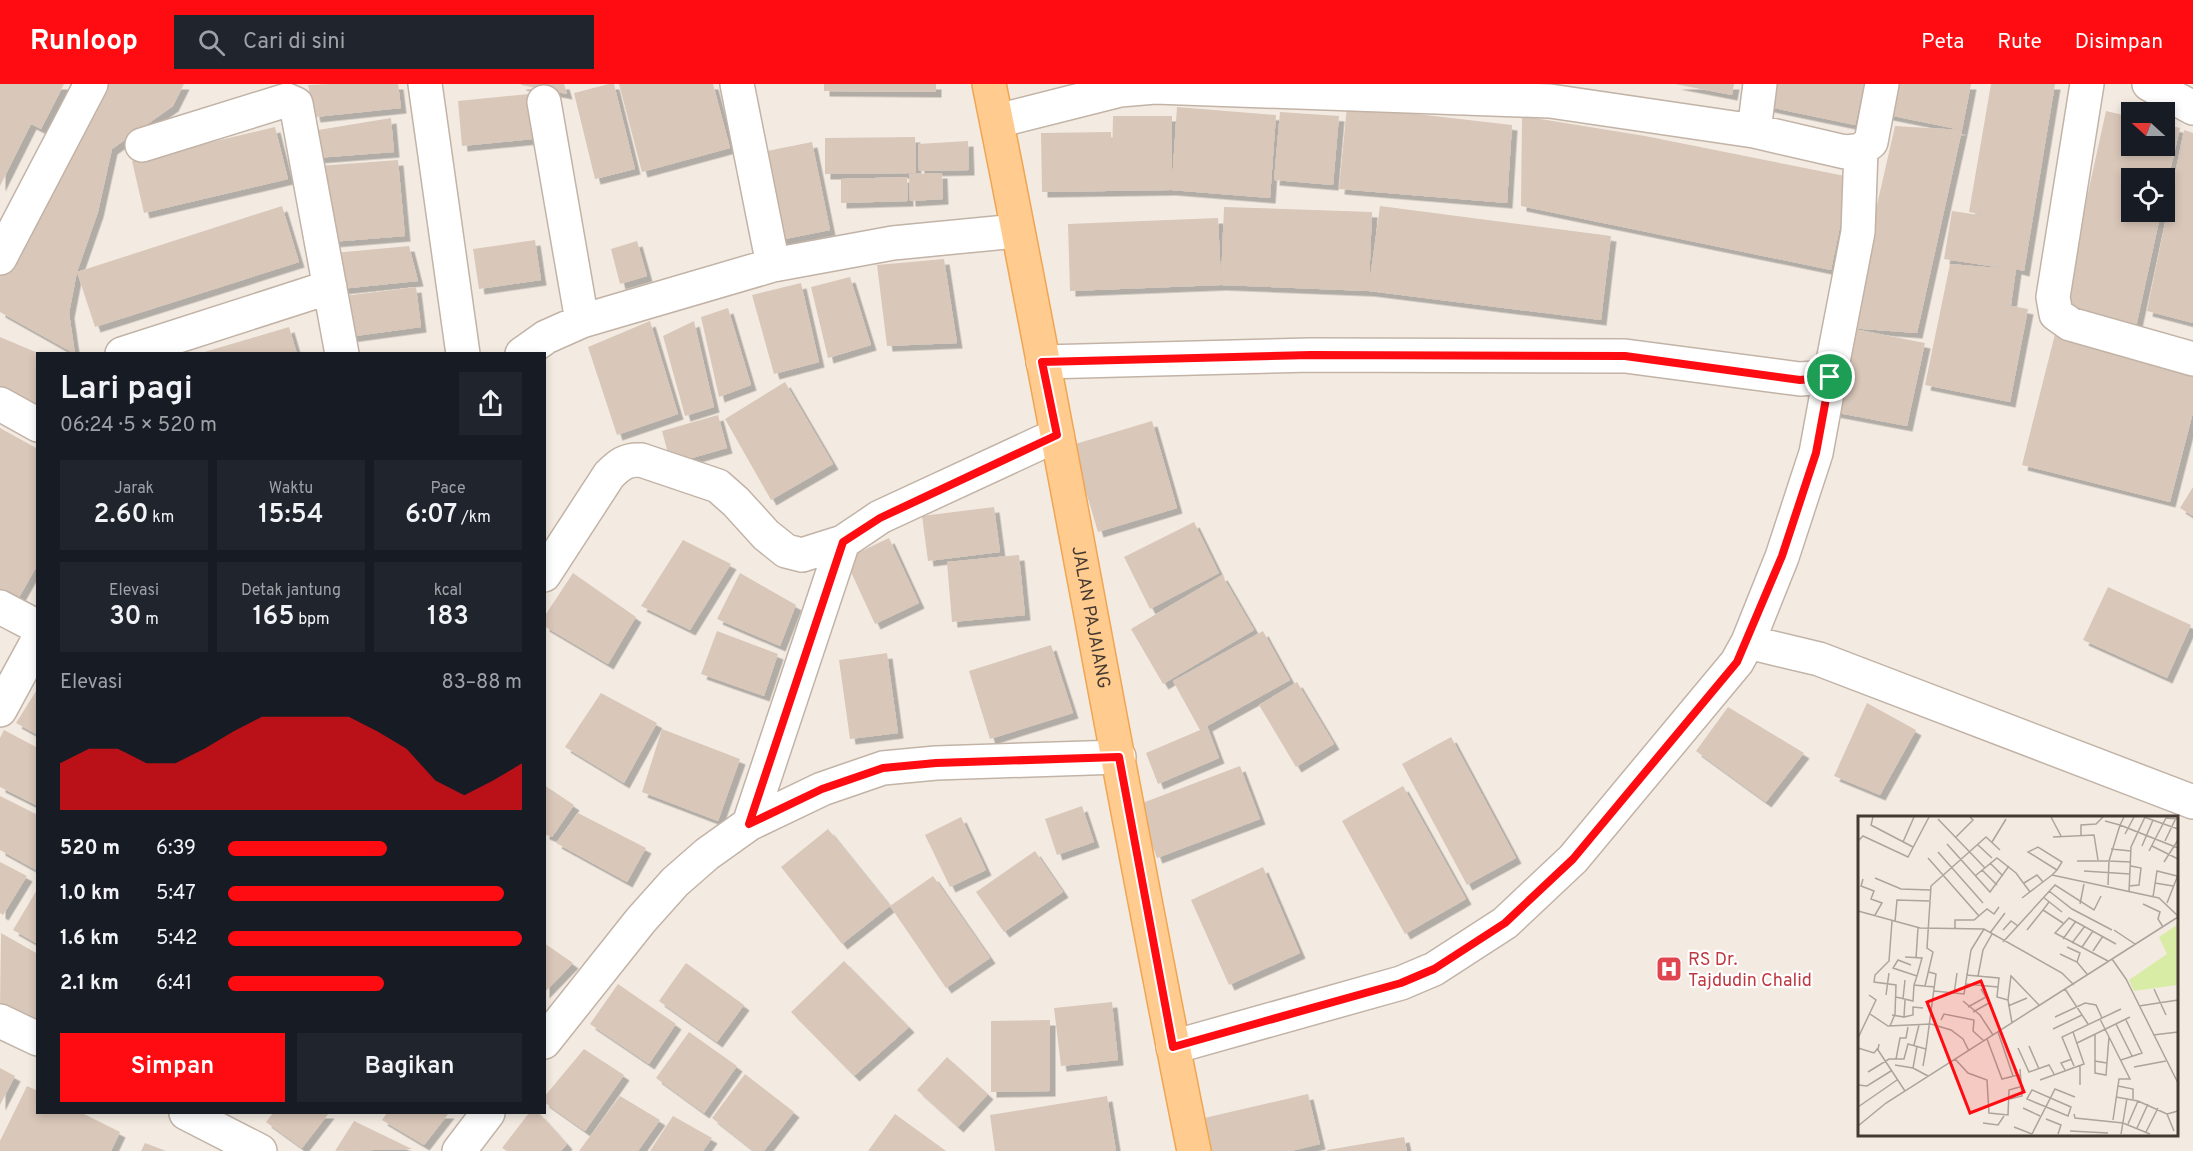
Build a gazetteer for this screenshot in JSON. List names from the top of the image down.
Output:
{
  "streets": {
    "main road": ["JALAN PAJAIANG"]
  },
  "places": {
    "hospital": ["RS Dr. Tajdudin Chalid"]
  },
  "north": "left",
  "page": {
    "header": "Runloop",
    "search": "Cari di sini",
    "nav": ["Peta", "Rute", "Disimpan"],
    "heading": ["Lari pagi", "06:24 · 5 × 520 m"],
    "stats": [
      ["Jarak", "2.60 km"],
      ["Waktu", "15:54"],
      ["Pace", "6:07 /km"],
      ["Elevasi", "30 m"],
      ["Detak jantung", "165 bpm"],
      ["kcal", "183"]
    ],
    "chart": ["Elevasi", "83–88 m"],
    "list": [
      {
        "name": "520 m",
        "note": "6:39"
      },
      {
        "name": "1.0 km",
        "note": "5:47"
      },
      {
        "name": "1.6 km",
        "note": "5:42"
      },
      {
        "name": "2.1 km",
        "note": "6:41"
      }
    ],
    "buttons": ["Simpan", "Bagikan"]
  }
}
